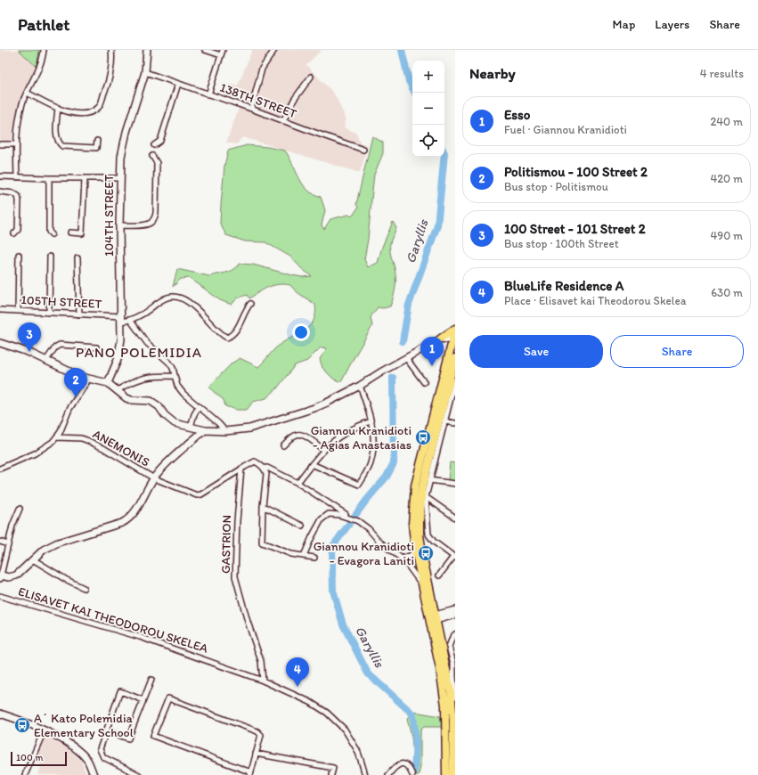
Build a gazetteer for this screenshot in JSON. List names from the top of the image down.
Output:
{
  "streets": {
    "street": [
      "138TH STREET",
      "104TH STREET",
      "105TH STREET",
      "ANEMONIS",
      "GASTRION",
      "ELISAVET KAI THEODOROU SKELEA"
    ]
  },
  "crossings": [
    ["138TH STREET", "104TH STREET"],
    ["104TH STREET", "105TH STREET"],
    ["ANEMONIS", "GASTRION"],
    ["GASTRION", "ELISAVET KAI THEODOROU SKELEA"]
  ],
  "districts": ["PANO POLEMIDIA"],
  "water": ["Garyllis"],
  "places": {
    "bus stop": ["Giannou Kranidioti - Agias Anastasias", "Giannou Kranidioti - Evagora Laniti", "A´ Kato Polemidia Elementary School"]
  },
  "scale_bar": "100 m",
  "page": {
    "header": "Pathlet",
    "nav": ["Map", "Layers", "Share"],
    "heading": ["Nearby", "4 results"],
    "map_buttons": ["+", "−"],
    "list": [
      {
        "mark": "1",
        "name": "Esso",
        "note": "Fuel · Giannou Kranidioti",
        "value": "240 m"
      },
      {
        "mark": "2",
        "name": "Politismou - 100 Street 2",
        "note": "Bus stop · Politismou",
        "value": "420 m"
      },
      {
        "mark": "3",
        "name": "100 Street - 101 Street 2",
        "note": "Bus stop · 100th Street",
        "value": "490 m"
      },
      {
        "mark": "4",
        "name": "BlueLife Residence A",
        "note": "Place · Elisavet kai Theodorou Skelea",
        "value": "630 m"
      }
    ],
    "pins": [
      "3",
      "1",
      "2",
      "4"
    ],
    "buttons": ["Save", "Share"],
    "scale": "100 m"
  }
}
